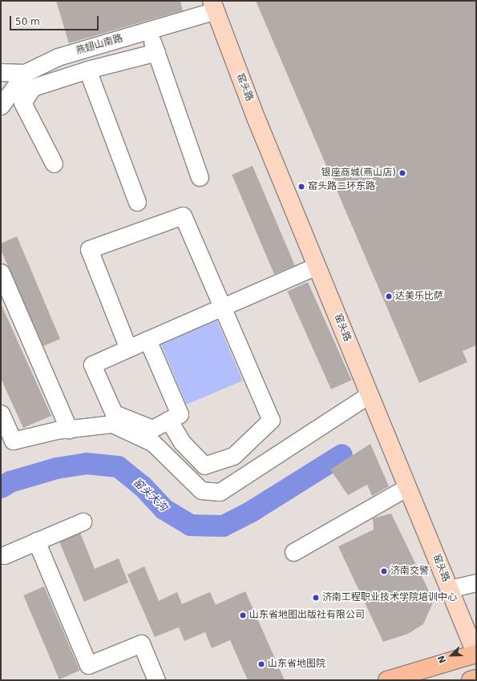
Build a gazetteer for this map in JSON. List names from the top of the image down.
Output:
{
  "streets": {
    "main road": ["窑头路"],
    "street": ["燕翅山南路"]
  },
  "crossings": [
    ["燕翅山南路", "窑头路"]
  ],
  "water": ["窑头大沟"],
  "places": [
    "银座商城(燕山店)",
    "窑头路二环东路",
    "达美乐比萨",
    "济南交警",
    "济南工程职业技术学院培训中心",
    "山东省地图出版社有限公司",
    "山东省地图院"
  ],
  "scale_bar": "50 m",
  "north": "bottom left"
}
